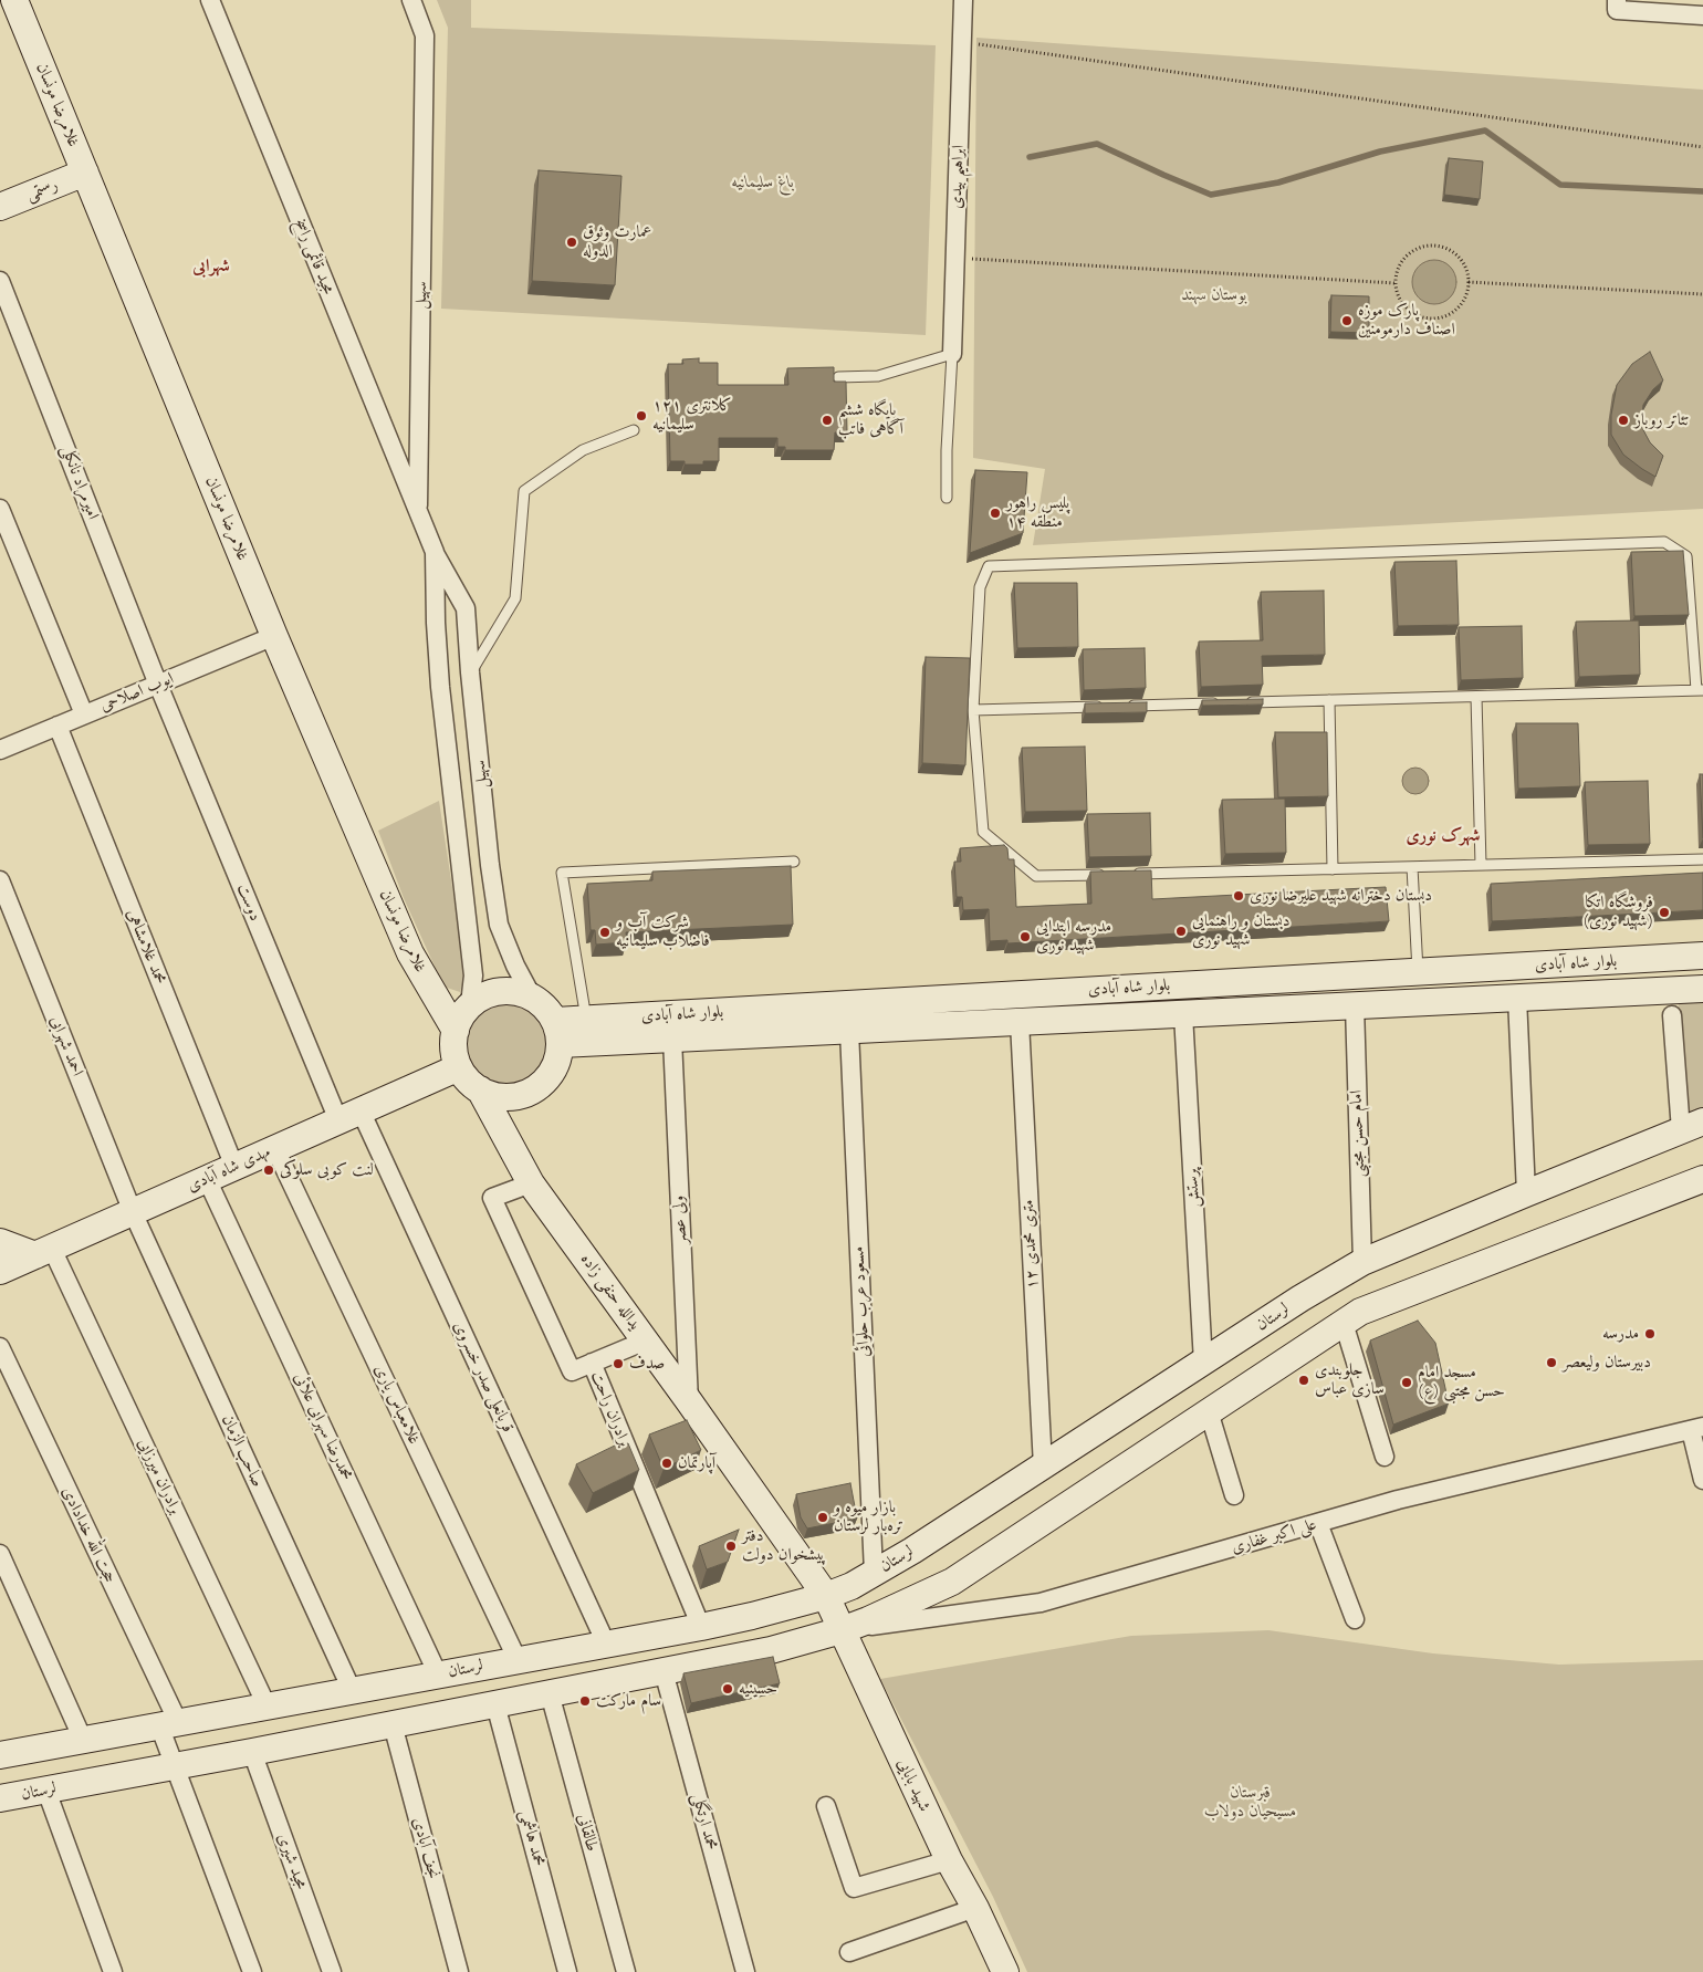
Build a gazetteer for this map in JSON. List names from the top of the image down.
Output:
{
  "streets": {
    "street": [
      "غلامرضا مونسان",
      "ابراهیم بیدی",
      "رستمی",
      "مجید قائمی راسخ",
      "سهیل",
      "امیرمراد نانکلی",
      "ایوب اصلاحی",
      "دوست",
      "محمد غلامشاهی",
      "بلوار شاه آبادی",
      "احمد شهرابی",
      "امام حسن مجتبی",
      "مهدی شاه آبادی",
      "پرستش",
      "ولی عصر",
      "۱۲ متری محمدی",
      "یدالله حنفی زاده",
      "مسعود عرب حلوائی",
      "لرستان",
      "قربانعلی صدر خسروی",
      "غلامعباس یاری",
      "برادران راحت",
      "محمدرضا سهرابی علائی",
      "صاحب الزمان",
      "برادران میرزایی",
      "حجت الله خدادادی",
      "علی اکبر غفاری",
      "شهید بابایی",
      "محمد ارتگلی",
      "طالقانی",
      "محمد هاشمی",
      "نجف آبادی",
      "مجید شیری"
    ]
  },
  "crossings": [
    ["غلامرضا مونسان", "رستمی"],
    ["غلامرضا مونسان", "سهیل"],
    ["غلامرضا مونسان", "ایوب اصلاحی"],
    ["غلامرضا مونسان", "بلوار شاه آبادی"],
    ["غلامرضا مونسان", "مهدی شاه آبادی"],
    ["غلامرضا مونسان", "یدالله حنفی زاده"],
    ["مجید قائمی راسخ", "سهیل"],
    ["سهیل", "بلوار شاه آبادی"],
    ["سهیل", "مهدی شاه آبادی"],
    ["سهیل", "یدالله حنفی زاده"],
    ["امیرمراد نانکلی", "ایوب اصلاحی"],
    ["امیرمراد نانکلی", "دوست"],
    ["ایوب اصلاحی", "دوست"],
    ["ایوب اصلاحی", "محمد غلامشاهی"],
    ["دوست", "مهدی شاه آبادی"],
    ["دوست", "قربانعلی صدر خسروی"],
    ["محمد غلامشاهی", "مهدی شاه آبادی"],
    ["بلوار شاه آبادی", "امام حسن مجتبی"],
    ["بلوار شاه آبادی", "مهدی شاه آبادی"],
    ["بلوار شاه آبادی", "پرستش"],
    ["بلوار شاه آبادی", "ولی عصر"],
    ["بلوار شاه آبادی", "۱۲ متری محمدی"],
    ["بلوار شاه آبادی", "یدالله حنفی زاده"],
    ["بلوار شاه آبادی", "مسعود عرب حلوائی"],
    ["احمد شهرابی", "مهدی شاه آبادی"],
    ["احمد شهرابی", "صاحب الزمان"],
    ["امام حسن مجتبی", "لرستان"],
    ["مهدی شاه آبادی", "یدالله حنفی زاده"],
    ["مهدی شاه آبادی", "قربانعلی صدر خسروی"],
    ["مهدی شاه آبادی", "غلامعباس یاری"],
    ["مهدی شاه آبادی", "محمدرضا سهرابی علائی"],
    ["مهدی شاه آبادی", "صاحب الزمان"],
    ["مهدی شاه آبادی", "برادران میرزایی"],
    ["پرستش", "لرستان"],
    ["ولی عصر", "یدالله حنفی زاده"],
    ["۱۲ متری محمدی", "لرستان"],
    ["یدالله حنفی زاده", "لرستان"],
    ["یدالله حنفی زاده", "برادران راحت"],
    ["یدالله حنفی زاده", "شهید بابایی"],
    ["مسعود عرب حلوائی", "لرستان"],
    ["لرستان", "قربانعلی صدر خسروی"],
    ["لرستان", "غلامعباس یاری"],
    ["لرستان", "برادران راحت"],
    ["لرستان", "محمدرضا سهرابی علائی"],
    ["لرستان", "صاحب الزمان"],
    ["لرستان", "برادران میرزایی"],
    ["لرستان", "حجت الله خدادادی"],
    ["لرستان", "علی اکبر غفاری"],
    ["لرستان", "شهید بابایی"],
    ["لرستان", "محمد ارتگلی"],
    ["لرستان", "طالقانی"],
    ["لرستان", "محمد هاشمی"],
    ["لرستان", "نجف آبادی"],
    ["لرستان", "مجید شیری"],
    ["علی اکبر غفاری", "شهید بابایی"]
  ],
  "districts": ["شهرابی", "شهرک نوری"],
  "parks": ["باغ سلیمانیه", "بوستان سهند", "قبرستان مسیحیان دولاب"],
  "places": [
    "عمارت وثوق الدوله",
    "پارک موزه اصناف دارمومنین",
    "كلانتری ١٢١ سلیمانیه",
    "پایگاه ششم آگاهی فاتب",
    "تئاتر روباز",
    "پلیس راهور منطقه ۱۴",
    "دبستان دخترانه شهید علیرضا نوری",
    "فروشگاه اتکا (شهید نوری)",
    "دبستان و راهنمایی شهید نوری",
    "شرکت آب و فاضلاب سلیمانیه",
    "مدرسه ابتدایی شهید نوری",
    "لنت کوبی سلوکی",
    "مدرسه",
    "دبیرستان ولیعصر",
    "صدف",
    "جلوبندی سازی عباس",
    "مسجد امام حسن مجتبی (ع)",
    "آپارتمان",
    "بازار میوه و تره‌بار لرستان",
    "دفتر پیشخوان دولت",
    "حسینیه",
    "سام مارکت"
  ]
}
